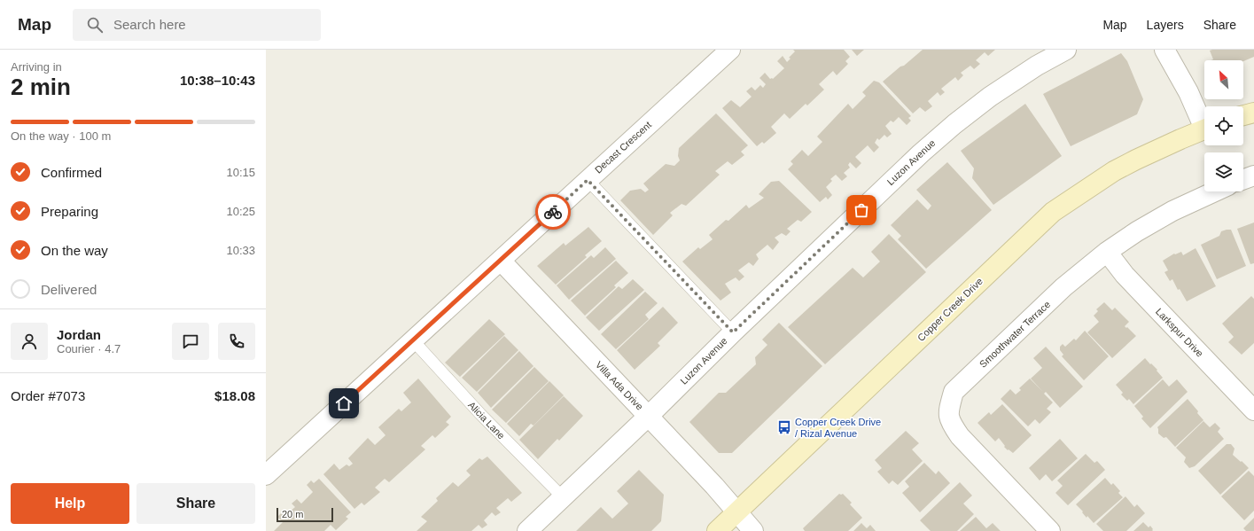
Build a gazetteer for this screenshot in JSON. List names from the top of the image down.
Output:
{
  "streets": {
    "street": [
      "Decast Crescent",
      "Luzon Avenue",
      "Copper Creek Drive",
      "Larkspur Drive",
      "Smoothwater Terrace",
      "Villa Ada Drive"
    ],
    "lane": ["Alicia Lane"]
  },
  "crossings": [
    ["Decast Crescent", "Villa Ada Drive"],
    ["Decast Crescent", "Alicia Lane"],
    ["Luzon Avenue", "Villa Ada Drive"],
    ["Luzon Avenue", "Alicia Lane"],
    ["Copper Creek Drive", "Villa Ada Drive"],
    ["Larkspur Drive", "Smoothwater Terrace"]
  ],
  "places": {
    "bus stop": ["Copper Creek Drive / Rizal Avenue"]
  },
  "scale_bar": "20 m",
  "north": "top left",
  "page": {
    "header": "Map",
    "search": "Search here",
    "nav": ["Map", "Layers", "Share"],
    "heading": ["2 min", "Arriving in", "10:38–10:43"],
    "panel": [
      "Jordan",
      "Courier · 4.7",
      "Order #7073",
      "$18.08"
    ],
    "bar": "On the way · 100 m",
    "list": [
      ["Confirmed", "10:15"],
      ["Preparing", "10:25"],
      ["On the way", "10:33"],
      "Delivered"
    ],
    "buttons": ["Help", "Share"],
    "scale": "20 m"
  }
}
